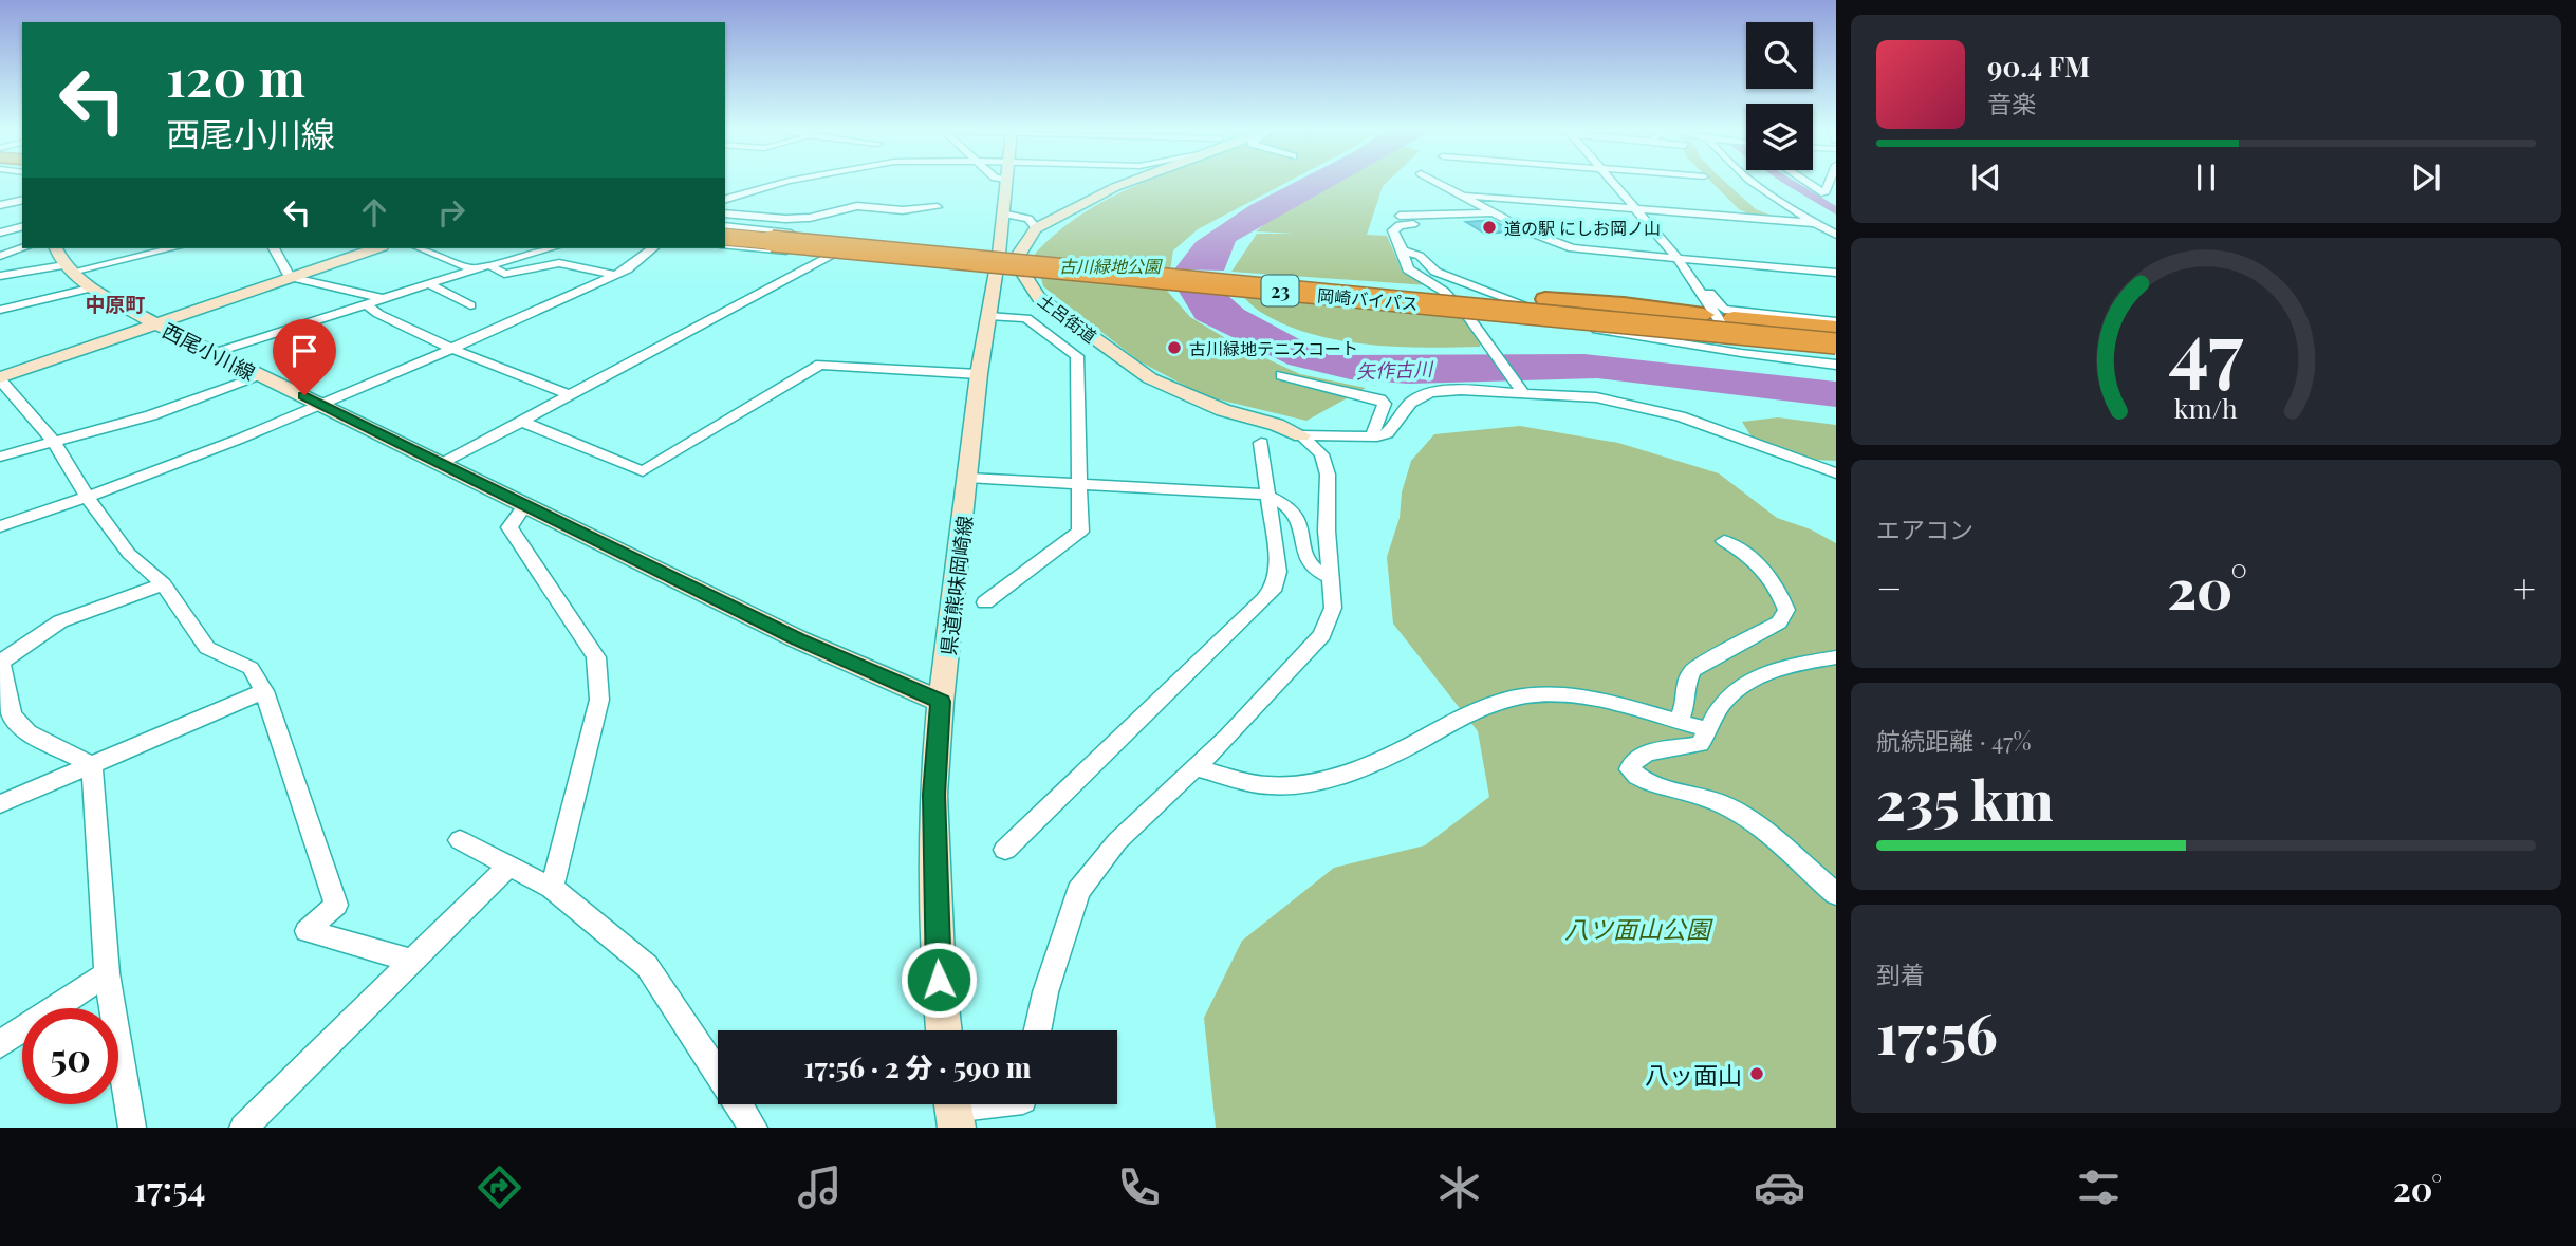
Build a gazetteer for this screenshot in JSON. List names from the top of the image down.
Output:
{
  "streets": {
    "highway": ["23", "岡崎バイパス"],
    "main road": ["土呂街道", "西尾小川線", "県道熊味岡崎線"]
  },
  "crossings": [
    ["23", "岡崎バイパス"],
    ["西尾小川線", "県道熊味岡崎線"]
  ],
  "districts": ["中原町"],
  "water": ["矢作古川"],
  "parks": ["古川緑地公園", "八ツ面山公園"],
  "places": ["道の駅 にしお岡ノ山", "古川緑地テニスコート", "八ッ面山"],
  "page": {
    "turn": ["120 m", "西尾小川線"],
    "song": ["90.4 FM", "音楽"],
    "tile": [
      "エアコン",
      ["航続距離 · 47%", "235 km"],
      ["到着", "17:56"]
    ],
    "heat": ["−", "20°", "+"],
    "limit": "50",
    "trip": "17:56 · 2 分 · 590 m",
    "tabs": ["17:54", "20°"],
    "gauge": ["47", "km/h"]
  }
}
